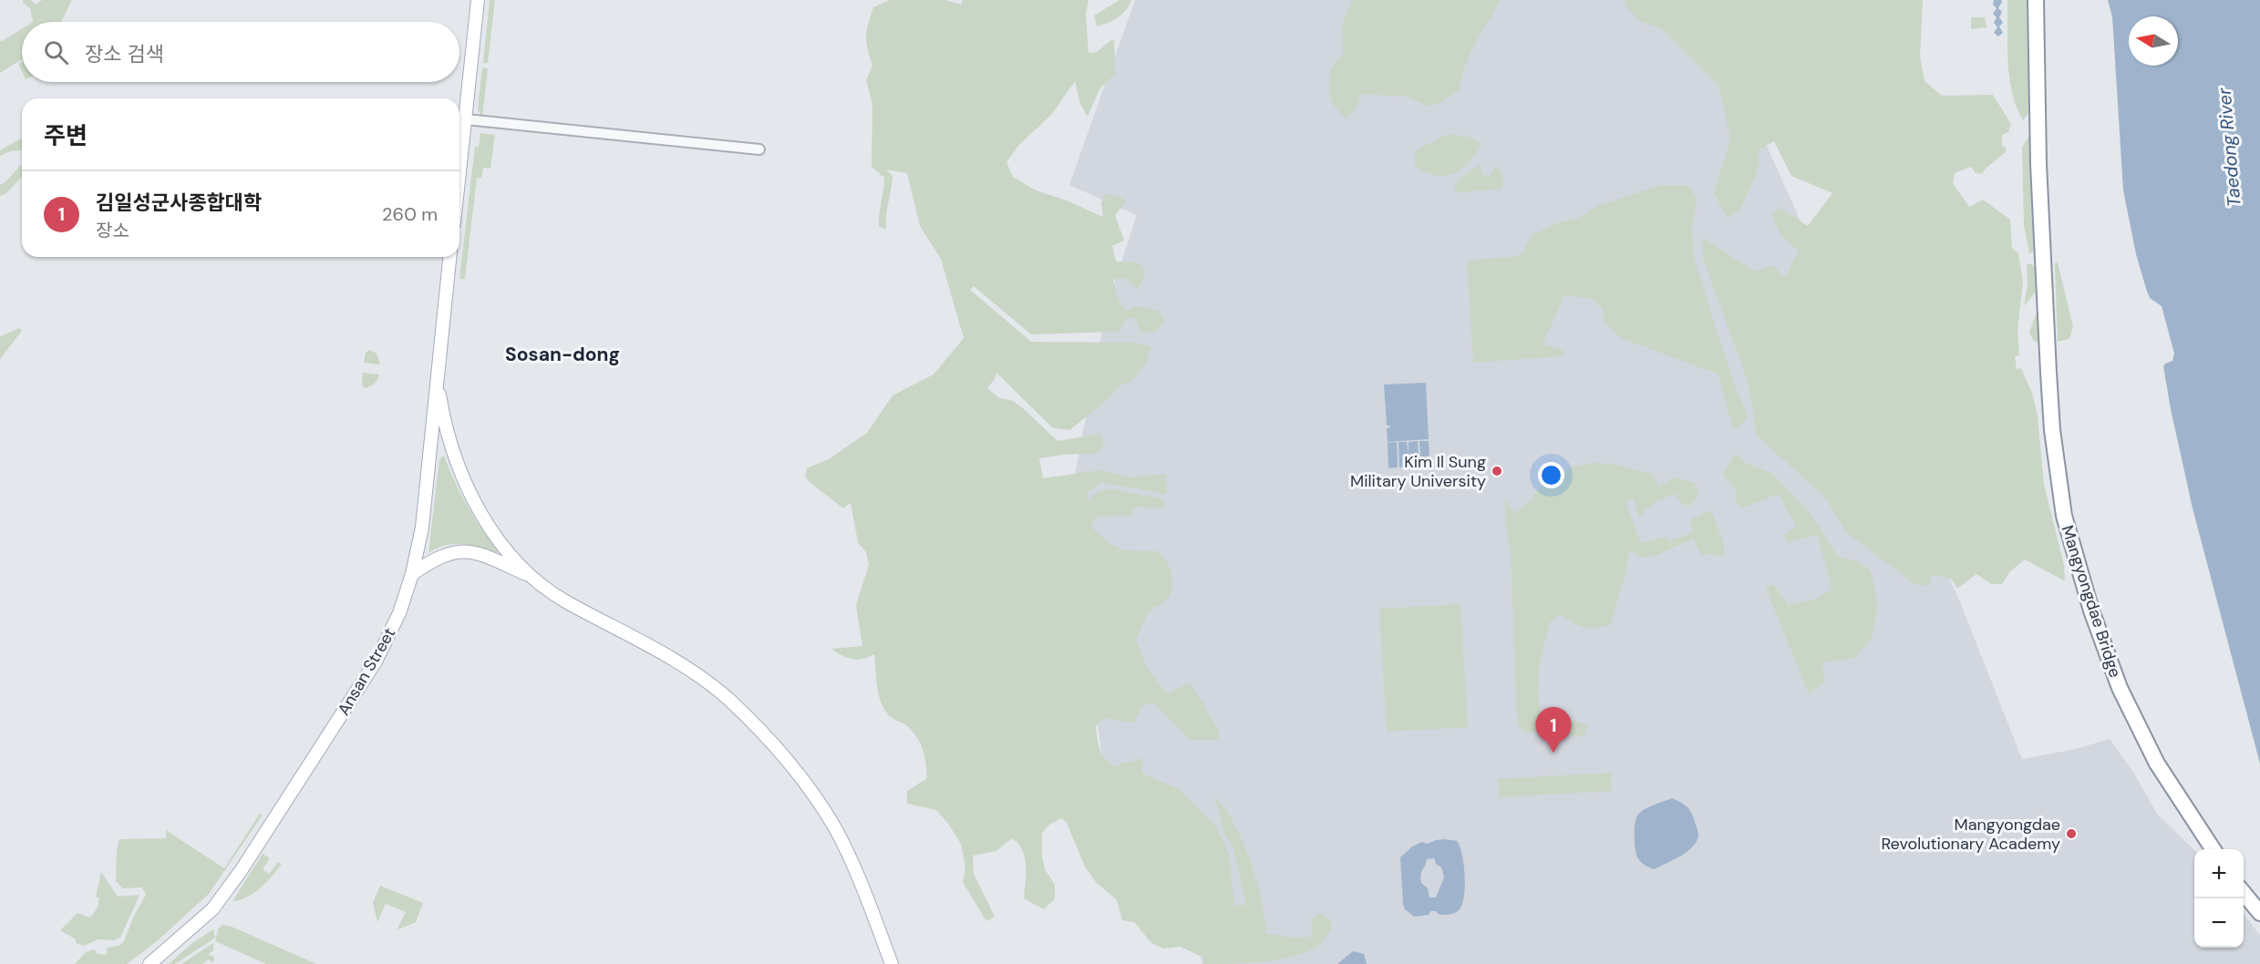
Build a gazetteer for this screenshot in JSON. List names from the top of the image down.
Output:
{
  "streets": {
    "highway": ["Mangyongdae Bridge"],
    "main road": ["Ansan Street"]
  },
  "districts": ["Sosan-dong"],
  "water": ["Taedong River"],
  "places": ["Kim Il Sung Military University", "Mangyongdae Revolutionary Academy"],
  "north": "left",
  "page": {
    "search": "장소 검색",
    "heading": "주변",
    "list": [
      {
        "mark": "1",
        "name": "김일성군사종합대학",
        "note": "장소",
        "value": "260 m"
      }
    ],
    "pins": "1",
    "map_buttons": ["+", "−"]
  }
}
